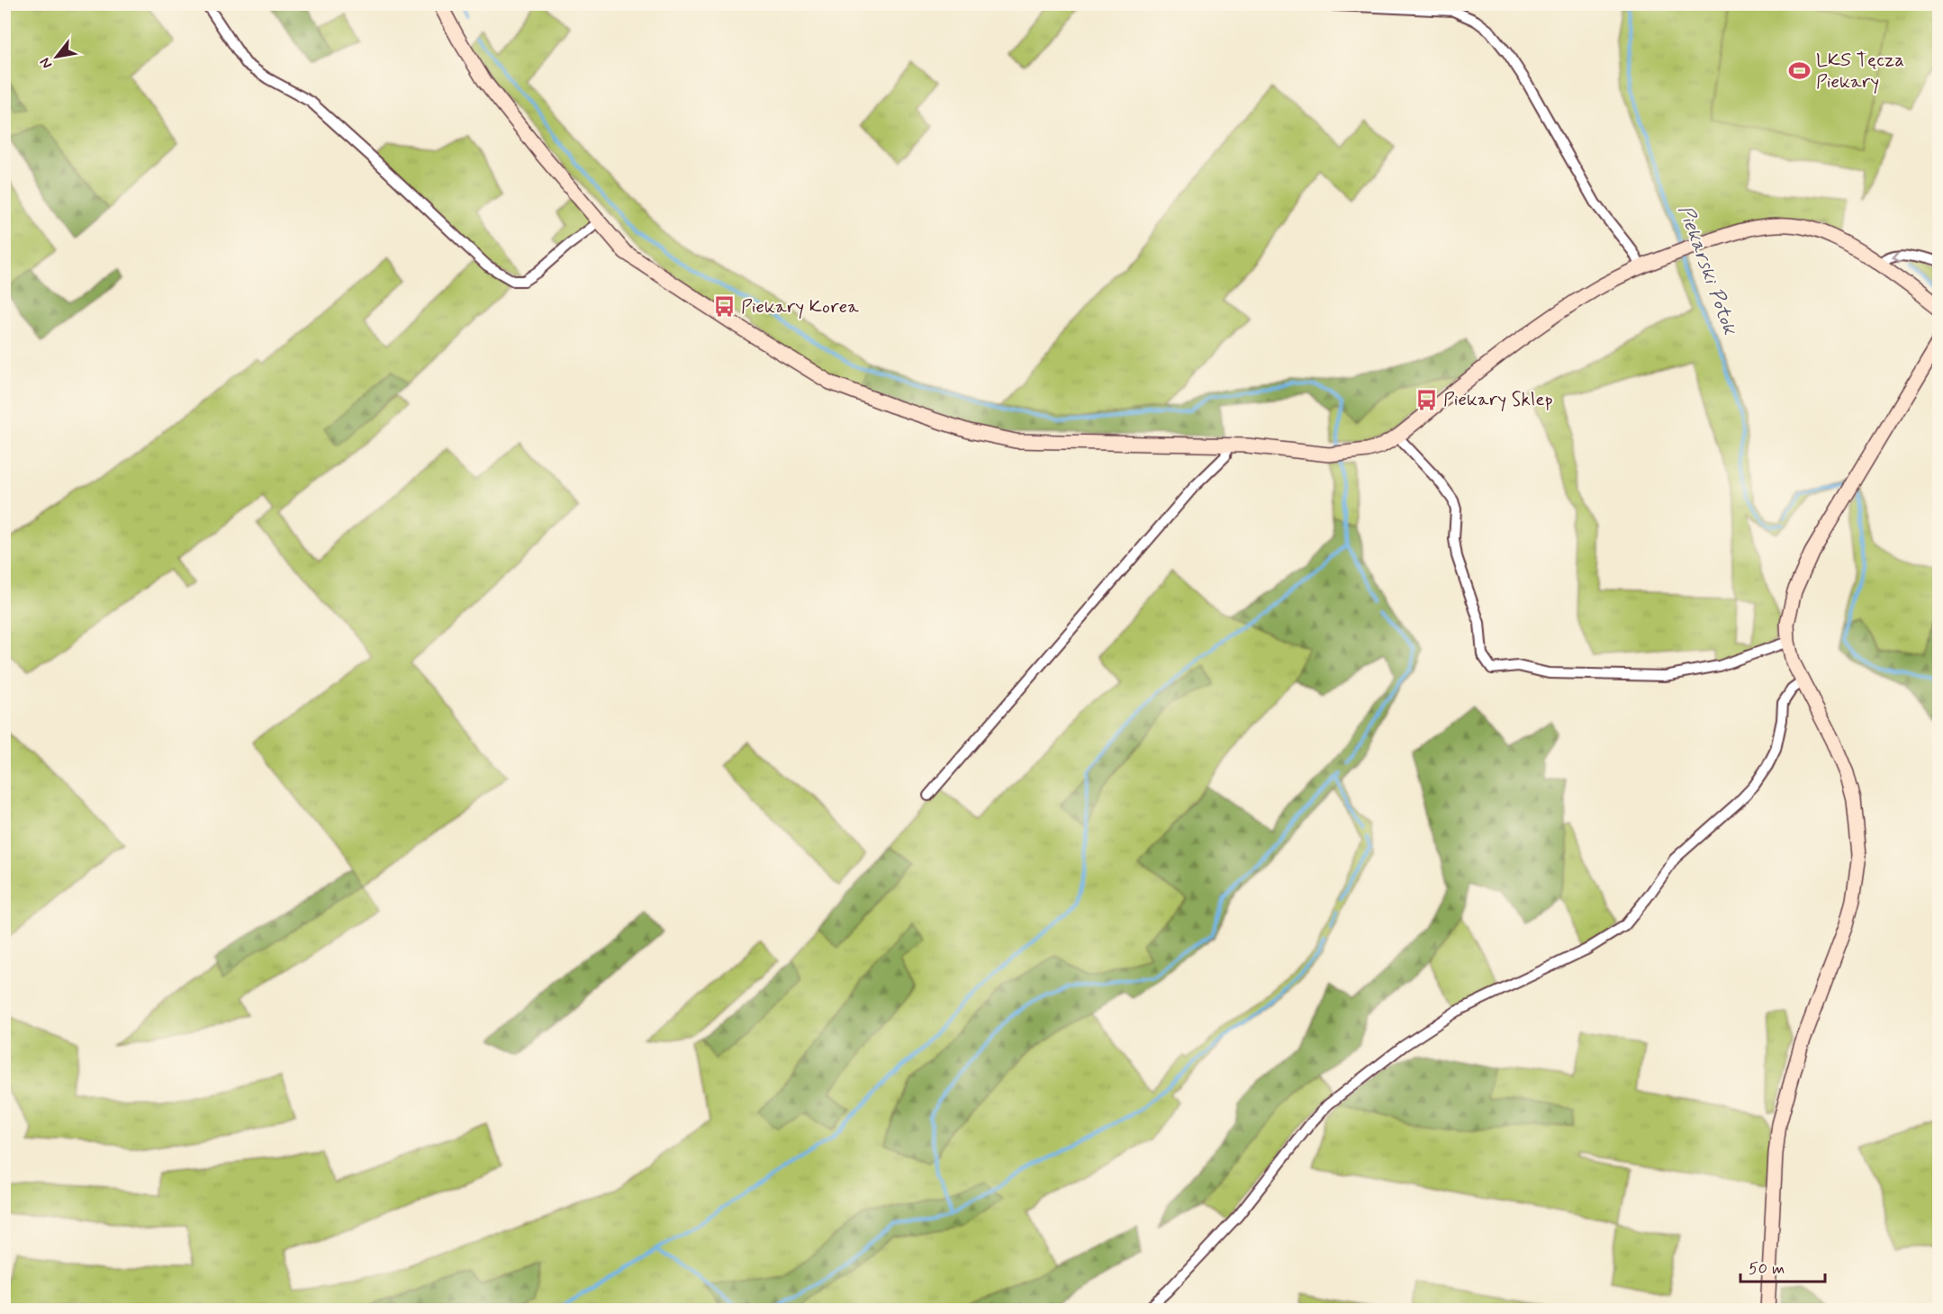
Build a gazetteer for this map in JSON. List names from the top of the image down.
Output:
{
  "water": ["Piekarski Potok"],
  "places": {
    "sports": ["LKS Tęcza Piekary"],
    "bus stop": ["Piekary Korea", "Piekary Sklep"]
  },
  "scale_bar": "50 m",
  "north": "bottom left"
}
